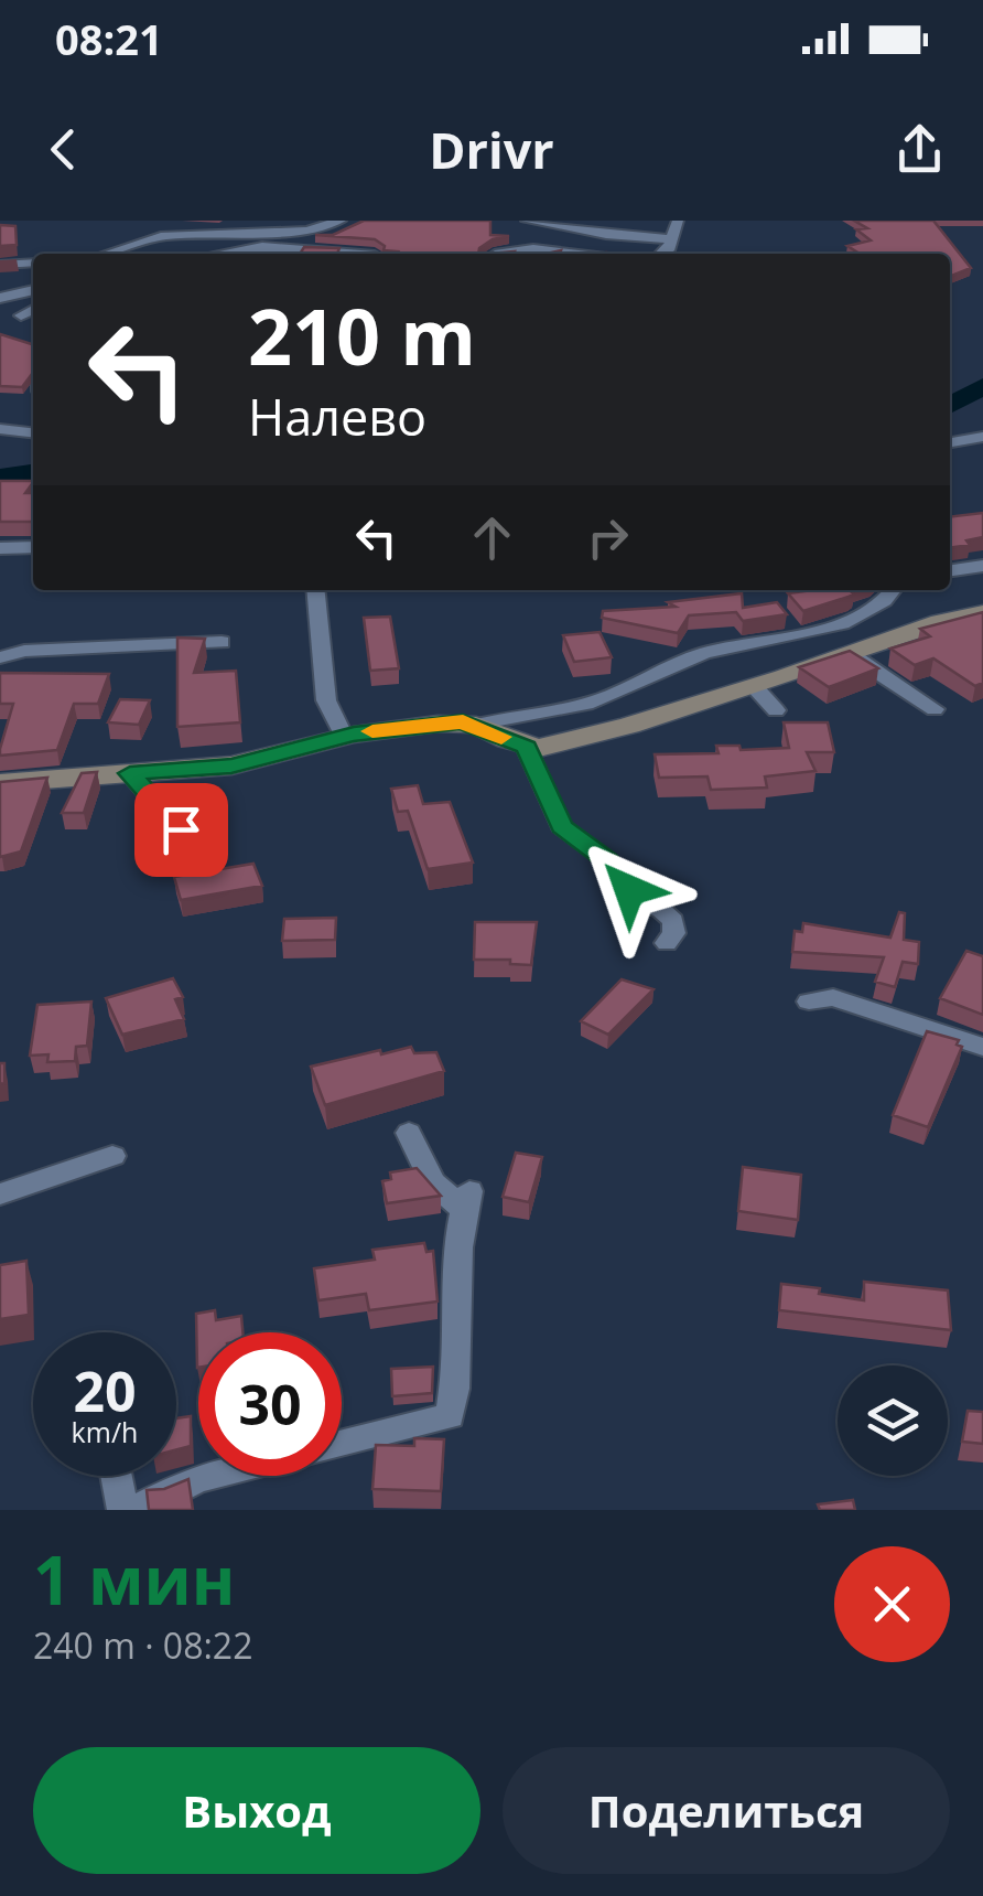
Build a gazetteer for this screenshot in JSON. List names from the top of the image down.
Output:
{
  "page": {
    "status": "08:21",
    "header": "Drivr",
    "turn": ["210 m", "Налево"],
    "speed": "20 km/h",
    "limit": "30",
    "heading": ["1 мин", "240 m · 08:22"],
    "buttons": ["Выход", "Поделиться"]
  }
}
